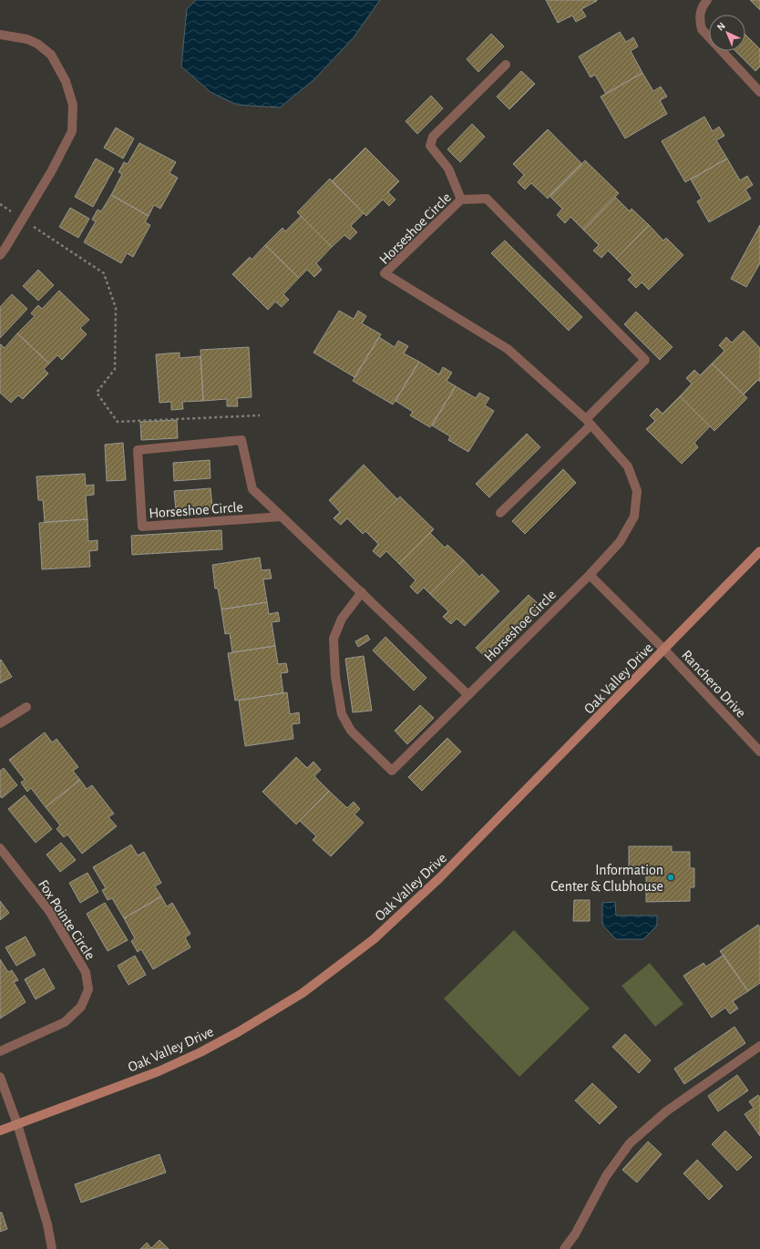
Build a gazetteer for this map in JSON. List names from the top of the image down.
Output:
{
  "streets": {
    "street": [
      "Horseshoe Circle",
      "Oak Valley Drive",
      "Ranchero Drive",
      "Fox Pointe Circle"
    ]
  },
  "crossings": [
    ["Oak Valley Drive", "Ranchero Drive"]
  ],
  "places": ["Information Center & Clubhouse"],
  "north": "top left"
}
